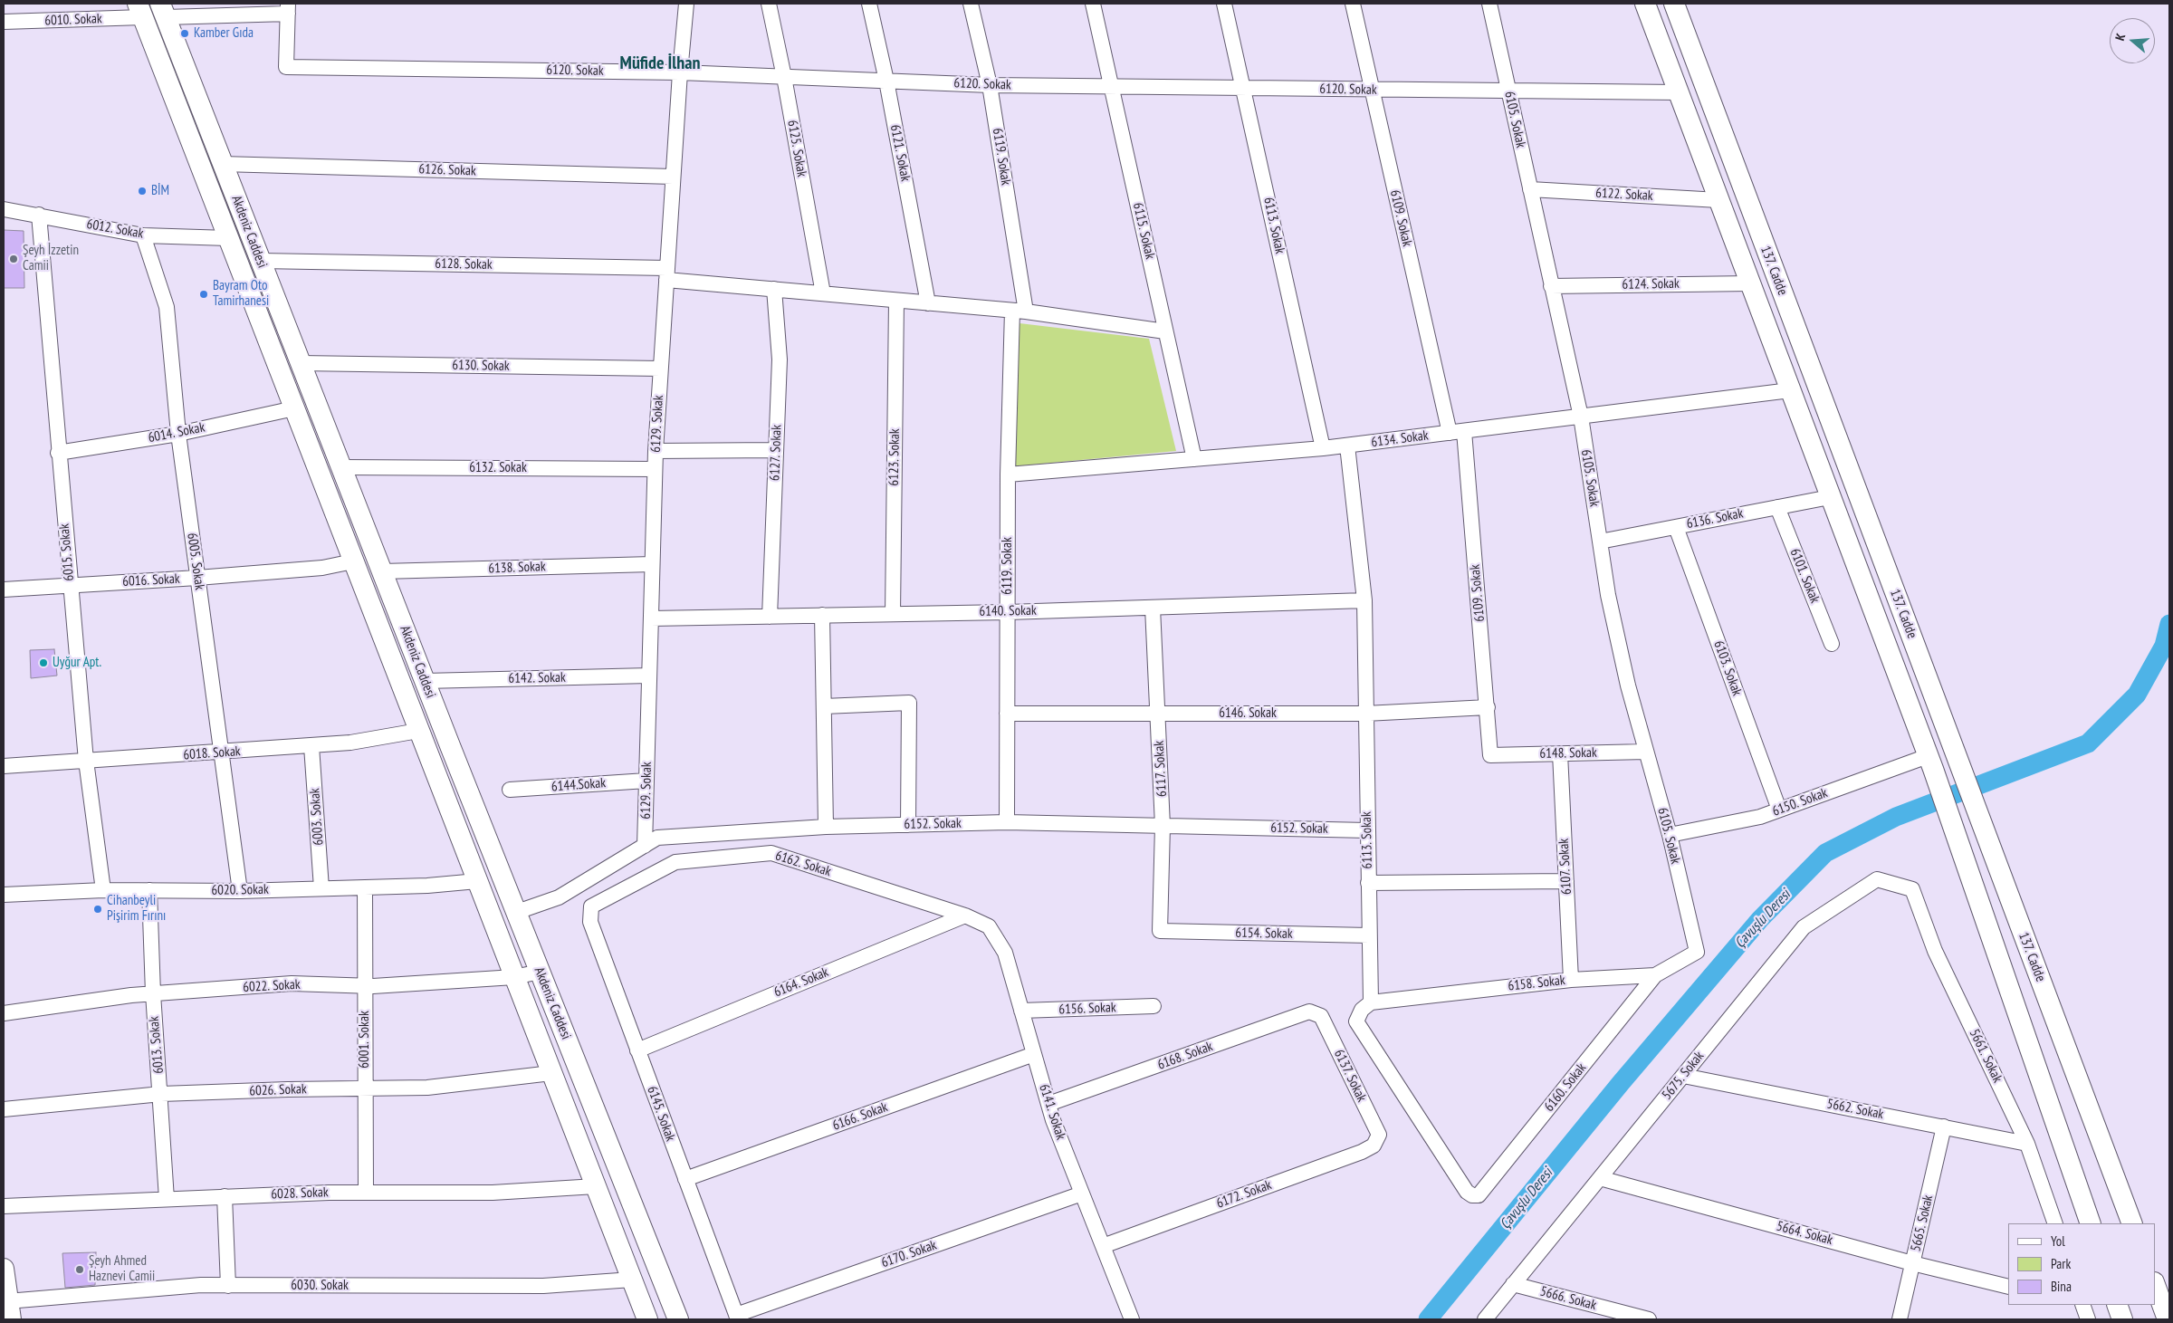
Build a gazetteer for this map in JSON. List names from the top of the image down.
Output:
{
  "streets": {
    "main road": ["Akdeniz Caddesi", "137. Cadde"],
    "street": [
      "6010. Sokak",
      "6120. Sokak",
      "6105. Sokak",
      "6125. Sokak",
      "6121. Sokak",
      "6119. Sokak",
      "6126. Sokak",
      "6122. Sokak",
      "6109. Sokak",
      "6113. Sokak",
      "6012. Sokak",
      "6115. Sokak",
      "6128. Sokak",
      "6124. Sokak",
      "6130. Sokak",
      "6129. Sokak",
      "6014. Sokak",
      "6134. Sokak",
      "6127. Sokak",
      "6123. Sokak",
      "6132. Sokak",
      "6136. Sokak",
      "6015. Sokak",
      "6005. Sokak",
      "6138. Sokak",
      "6101. Sokak",
      "6016. Sokak",
      "6140. Sokak",
      "6103. Sokak",
      "6142. Sokak",
      "6146. Sokak",
      "6018. Sokak",
      "6148. Sokak",
      "6117. Sokak",
      "6144.Sokak",
      "6150. Sokak",
      "6003. Sokak",
      "6152. Sokak",
      "6162. Sokak",
      "6107. Sokak",
      "6020. Sokak",
      "6154. Sokak",
      "6164. Sokak",
      "6158. Sokak",
      "6022. Sokak",
      "6156. Sokak",
      "6001. Sokak",
      "6013. Sokak",
      "6168. Sokak",
      "5661. Sokak",
      "6137. Sokak",
      "5675. Sokak",
      "6160. Sokak",
      "6026. Sokak",
      "5662. Sokak",
      "6141. Sokak",
      "6145. Sokak",
      "6166. Sokak",
      "6028. Sokak",
      "6172. Sokak",
      "5665. Sokak",
      "5664. Sokak",
      "6170. Sokak",
      "6030. Sokak",
      "5666. Sokak"
    ]
  },
  "crossings": [
    ["6010. Sokak", "Akdeniz Caddesi"],
    ["6120. Sokak", "6105. Sokak"],
    ["6120. Sokak", "6125. Sokak"],
    ["6120. Sokak", "6121. Sokak"],
    ["6120. Sokak", "6119. Sokak"],
    ["6120. Sokak", "6109. Sokak"],
    ["6120. Sokak", "6113. Sokak"],
    ["6120. Sokak", "6115. Sokak"],
    ["6120. Sokak", "137. Cadde"],
    ["6120. Sokak", "6129. Sokak"],
    ["6105. Sokak", "6122. Sokak"],
    ["6105. Sokak", "6124. Sokak"],
    ["6105. Sokak", "6134. Sokak"],
    ["6105. Sokak", "6136. Sokak"],
    ["6105. Sokak", "6148. Sokak"],
    ["6105. Sokak", "6150. Sokak"],
    ["6105. Sokak", "6158. Sokak"],
    ["6125. Sokak", "6128. Sokak"],
    ["6121. Sokak", "6128. Sokak"],
    ["6119. Sokak", "6128. Sokak"],
    ["6119. Sokak", "6134. Sokak"],
    ["6119. Sokak", "6140. Sokak"],
    ["6119. Sokak", "6146. Sokak"],
    ["6119. Sokak", "6152. Sokak"],
    ["6126. Sokak", "Akdeniz Caddesi"],
    ["6126. Sokak", "6129. Sokak"],
    ["6122. Sokak", "137. Cadde"],
    ["6109. Sokak", "6134. Sokak"],
    ["6109. Sokak", "6146. Sokak"],
    ["6109. Sokak", "6148. Sokak"],
    ["6113. Sokak", "6134. Sokak"],
    ["6113. Sokak", "6140. Sokak"],
    ["6113. Sokak", "6146. Sokak"],
    ["6113. Sokak", "6152. Sokak"],
    ["6113. Sokak", "6154. Sokak"],
    ["6113. Sokak", "6158. Sokak"],
    ["6113. Sokak", "6160. Sokak"],
    ["6012. Sokak", "Akdeniz Caddesi"],
    ["6012. Sokak", "6015. Sokak"],
    ["6012. Sokak", "6005. Sokak"],
    ["6115. Sokak", "6128. Sokak"],
    ["6115. Sokak", "6134. Sokak"],
    ["Akdeniz Caddesi", "6128. Sokak"],
    ["Akdeniz Caddesi", "6130. Sokak"],
    ["Akdeniz Caddesi", "6014. Sokak"],
    ["Akdeniz Caddesi", "6132. Sokak"],
    ["Akdeniz Caddesi", "6138. Sokak"],
    ["Akdeniz Caddesi", "6016. Sokak"],
    ["Akdeniz Caddesi", "6142. Sokak"],
    ["Akdeniz Caddesi", "6018. Sokak"],
    ["Akdeniz Caddesi", "6152. Sokak"],
    ["Akdeniz Caddesi", "6020. Sokak"],
    ["Akdeniz Caddesi", "6022. Sokak"],
    ["Akdeniz Caddesi", "6026. Sokak"],
    ["Akdeniz Caddesi", "6028. Sokak"],
    ["Akdeniz Caddesi", "6030. Sokak"],
    ["6128. Sokak", "6129. Sokak"],
    ["6128. Sokak", "6127. Sokak"],
    ["6128. Sokak", "6123. Sokak"],
    ["137. Cadde", "6124. Sokak"],
    ["137. Cadde", "6134. Sokak"],
    ["137. Cadde", "6136. Sokak"],
    ["137. Cadde", "6150. Sokak"],
    ["6130. Sokak", "6129. Sokak"],
    ["6129. Sokak", "6132. Sokak"],
    ["6129. Sokak", "6138. Sokak"],
    ["6129. Sokak", "6140. Sokak"],
    ["6129. Sokak", "6142. Sokak"],
    ["6129. Sokak", "6144.Sokak"],
    ["6129. Sokak", "6152. Sokak"],
    ["6014. Sokak", "6015. Sokak"],
    ["6014. Sokak", "6005. Sokak"],
    ["6127. Sokak", "6140. Sokak"],
    ["6123. Sokak", "6140. Sokak"],
    ["6136. Sokak", "6101. Sokak"],
    ["6136. Sokak", "6103. Sokak"],
    ["6015. Sokak", "6016. Sokak"],
    ["6015. Sokak", "6018. Sokak"],
    ["6015. Sokak", "6020. Sokak"],
    ["6005. Sokak", "6016. Sokak"],
    ["6005. Sokak", "6018. Sokak"],
    ["6005. Sokak", "6020. Sokak"],
    ["6140. Sokak", "6117. Sokak"],
    ["6103. Sokak", "6150. Sokak"],
    ["6146. Sokak", "6117. Sokak"],
    ["6018. Sokak", "6003. Sokak"],
    ["6148. Sokak", "6107. Sokak"],
    ["6117. Sokak", "6152. Sokak"],
    ["6117. Sokak", "6154. Sokak"],
    ["6003. Sokak", "6020. Sokak"],
    ["6162. Sokak", "6164. Sokak"],
    ["6162. Sokak", "6141. Sokak"],
    ["6162. Sokak", "6145. Sokak"],
    ["6107. Sokak", "6158. Sokak"],
    ["6020. Sokak", "6001. Sokak"],
    ["6020. Sokak", "6013. Sokak"],
    ["6164. Sokak", "6141. Sokak"],
    ["6164. Sokak", "6145. Sokak"],
    ["6158. Sokak", "6160. Sokak"],
    ["6022. Sokak", "6001. Sokak"],
    ["6022. Sokak", "6013. Sokak"],
    ["6156. Sokak", "6141. Sokak"],
    ["6001. Sokak", "6026. Sokak"],
    ["6001. Sokak", "6028. Sokak"],
    ["6013. Sokak", "6026. Sokak"],
    ["6013. Sokak", "6028. Sokak"],
    ["6168. Sokak", "6137. Sokak"],
    ["6168. Sokak", "6141. Sokak"],
    ["5661. Sokak", "5675. Sokak"],
    ["5661. Sokak", "5662. Sokak"],
    ["6137. Sokak", "6172. Sokak"],
    ["5675. Sokak", "5662. Sokak"],
    ["5675. Sokak", "5664. Sokak"],
    ["5675. Sokak", "5666. Sokak"],
    ["5662. Sokak", "5665. Sokak"],
    ["6141. Sokak", "6166. Sokak"],
    ["6141. Sokak", "6172. Sokak"],
    ["6141. Sokak", "6170. Sokak"],
    ["6145. Sokak", "6166. Sokak"],
    ["6145. Sokak", "6170. Sokak"],
    ["5665. Sokak", "5664. Sokak"]
  ],
  "districts": ["Müfide İlhan"],
  "water": ["Çavuşlu Deresi"],
  "places": [
    "Kamber Gıda",
    "BİM",
    "Şeyh İzzetin Camii",
    "Bayram Oto Tamirhanesi",
    "Uyğur Apt.",
    "Cihanbeyli Pişirim Fırını",
    "Şeyh Ahmed Haznevi Camii"
  ],
  "legend": ["Yol", "Park", "Bina"],
  "north": "left"
}
